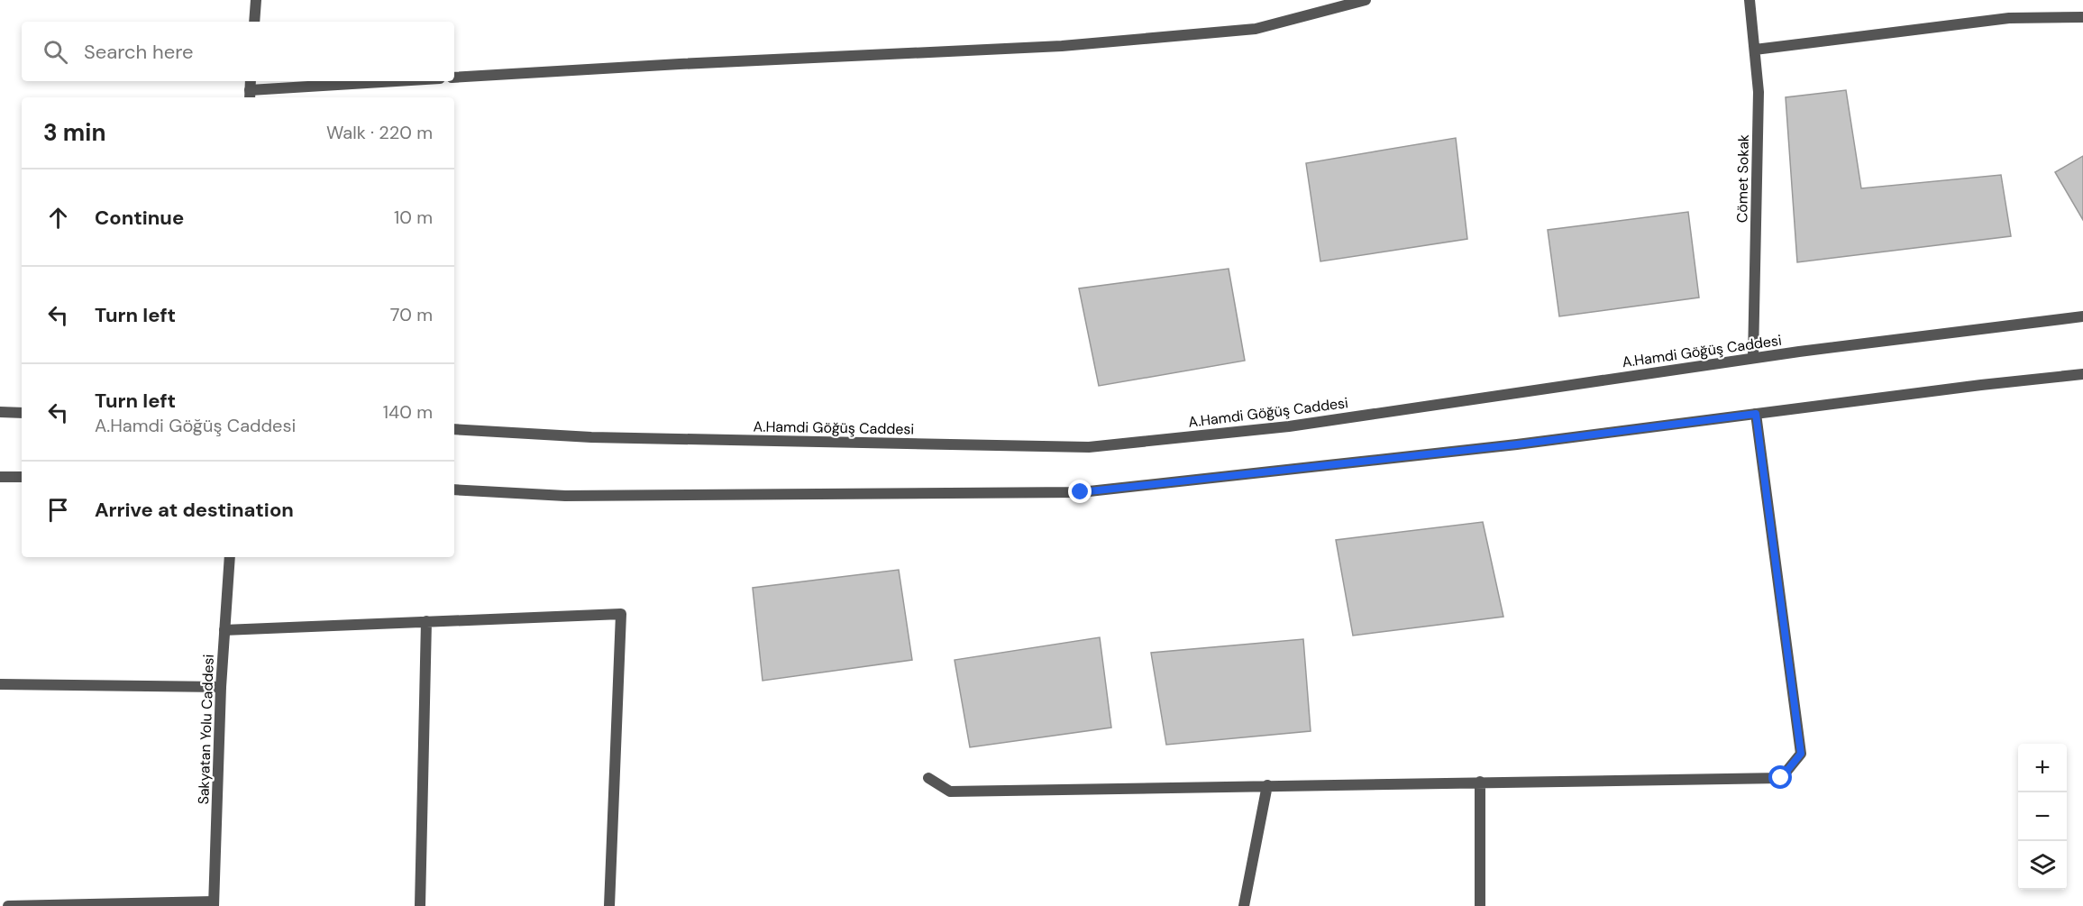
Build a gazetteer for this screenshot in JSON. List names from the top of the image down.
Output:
{
  "streets": {
    "street": ["Cömet Sokak", "A.Hamdi Göğüş Caddesi", "Sakyatan Yolu Caddesi"]
  },
  "crossings": [
    ["Cömet Sokak", "A.Hamdi Göğüş Caddesi"]
  ],
  "page": {
    "search": "Search here",
    "heading": ["3 min", "Walk · 220 m"],
    "list": [
      ["Continue", "10 m"],
      ["Turn left", "70 m"],
      ["Turn left", "A.Hamdi Göğüş Caddesi", "140 m"],
      "Arrive at destination"
    ],
    "map_buttons": ["+", "−"]
  }
}
